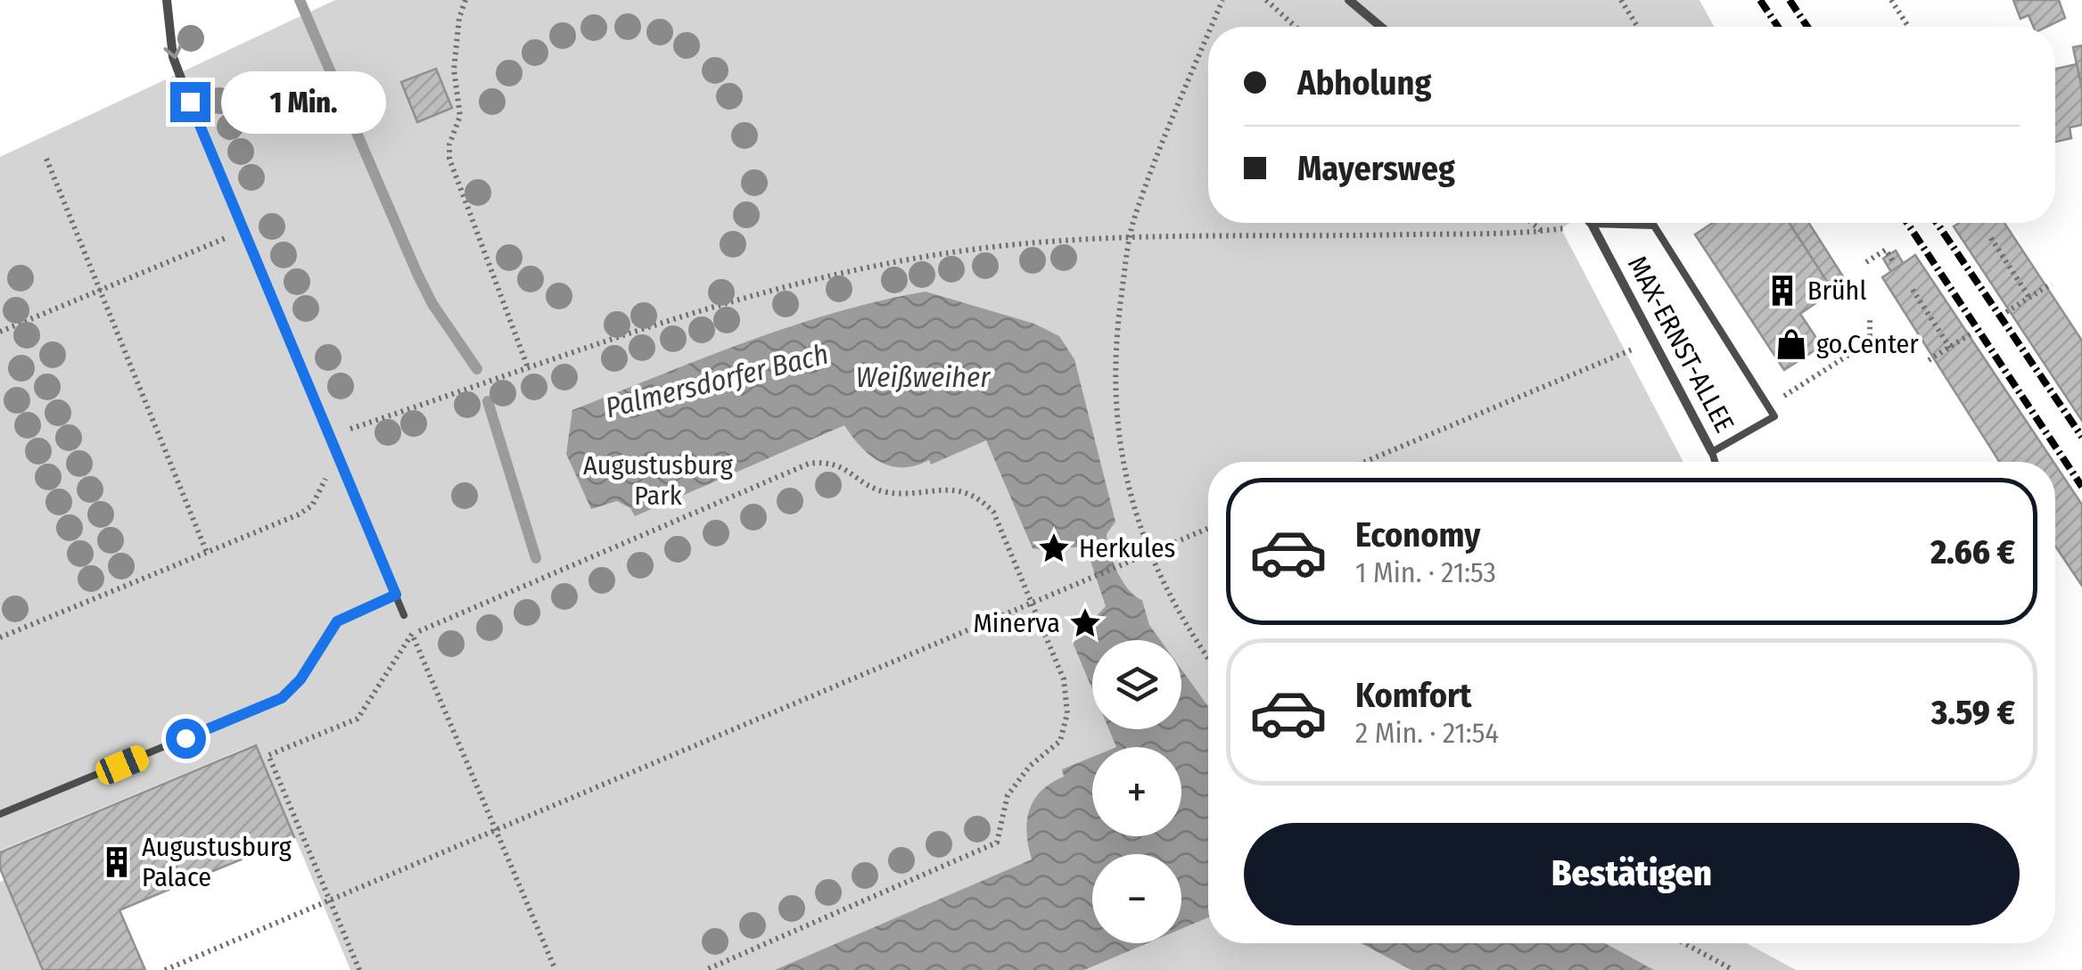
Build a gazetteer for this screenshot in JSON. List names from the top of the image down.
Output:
{
  "streets": {
    "street": ["MAX-ERNST-ALLEE"]
  },
  "water": ["Weißweiher", "Palmersdorfer Bach"],
  "parks": ["Augustusburg Park"],
  "places": {
    "building": ["Brühl", "Augustusburg Palace"],
    "shop": ["go.Center"],
    "place": ["Herkules", "Minerva"]
  },
  "page": {
    "banner": ["Abholung", "Mayersweg"],
    "bubble": "1 Min.",
    "list": [
      {
        "name": "Economy",
        "note": "1 Min. · 21:53",
        "value": "2.66 €"
      },
      {
        "name": "Komfort",
        "note": "2 Min. · 21:54",
        "value": "3.59 €"
      }
    ],
    "map_buttons": ["+", "−"],
    "buttons": "Bestätigen"
  }
}
